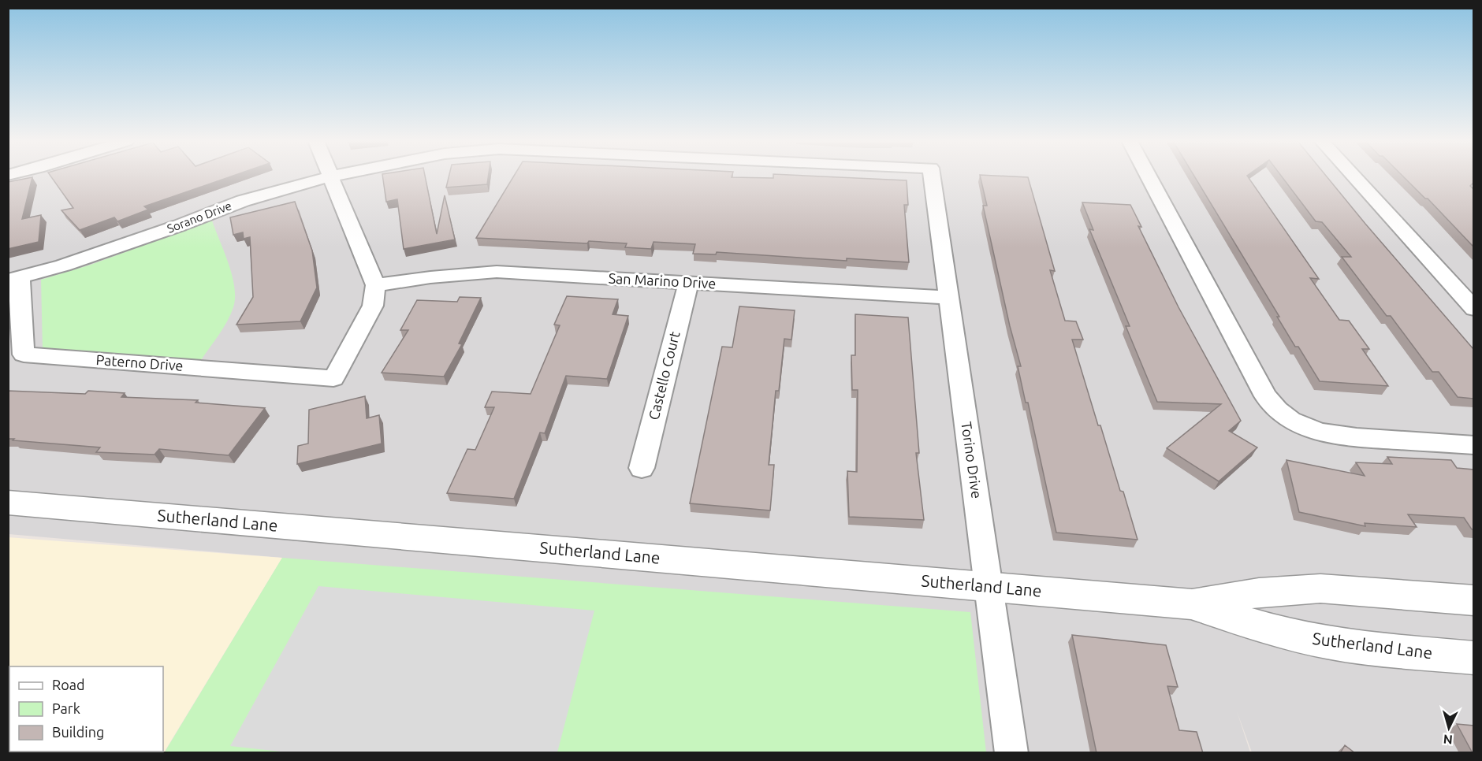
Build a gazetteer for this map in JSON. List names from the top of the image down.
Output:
{
  "streets": {
    "street": [
      "Sorano Drive",
      "San Marino Drive",
      "Paterno Drive",
      "Castello Court",
      "Torino Drive",
      "Sutherland Lane"
    ]
  },
  "crossings": [
    ["Sorano Drive", "Paterno Drive"],
    ["San Marino Drive", "Paterno Drive"],
    ["San Marino Drive", "Castello Court"],
    ["San Marino Drive", "Torino Drive"],
    ["Torino Drive", "Sutherland Lane"]
  ],
  "legend": ["Road", "Park", "Building"],
  "north": "bottom"
}
